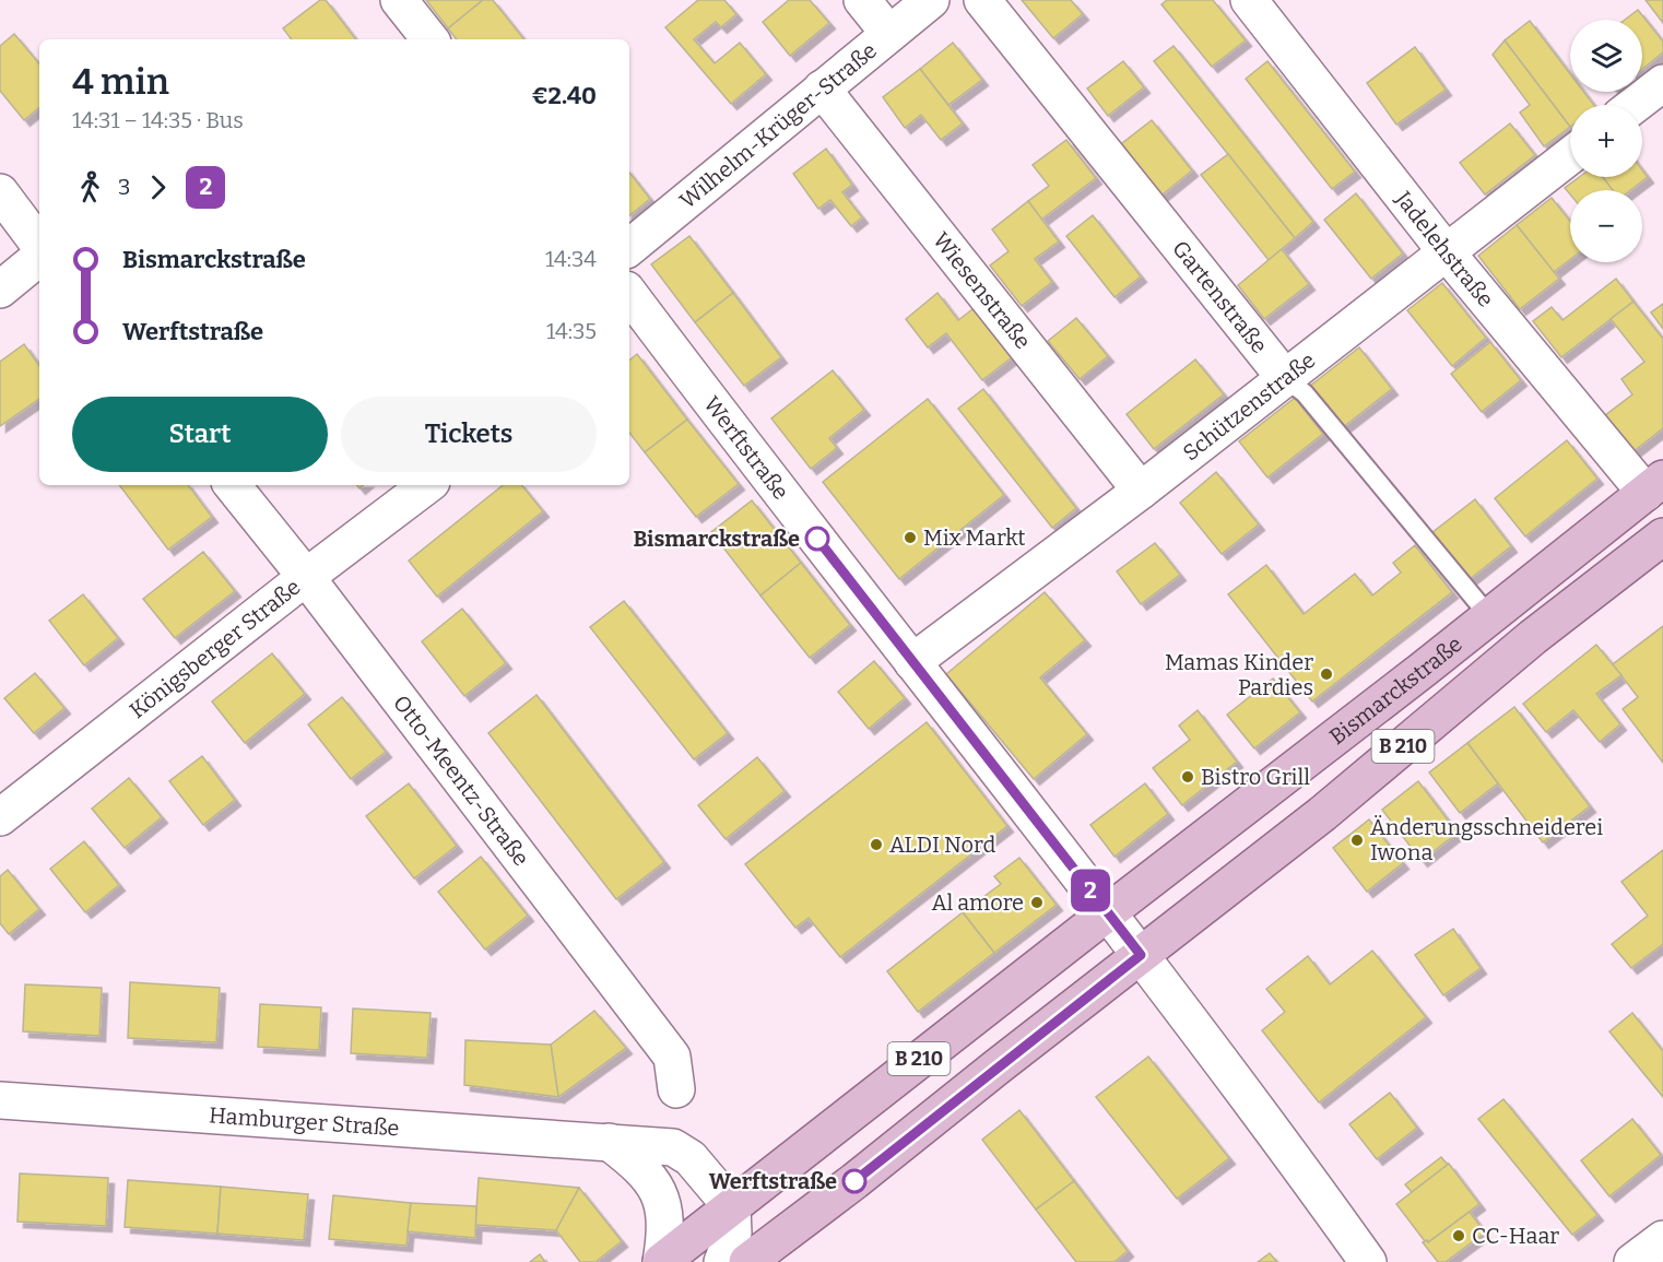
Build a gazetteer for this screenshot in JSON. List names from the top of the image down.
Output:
{
  "streets": {
    "main road": ["Bismarckstraße", "B 210"],
    "street": [
      "Wilhelm-Krüger-Straße",
      "Jadelehstraße",
      "Wiesenstraße",
      "Gartenstraße",
      "Schützenstraße",
      "Werftstraße",
      "Königsberger Straße",
      "Otto-Meentz-Straße",
      "Hamburger Straße"
    ]
  },
  "crossings": [
    ["Wilhelm-Krüger-Straße", "Wiesenstraße"],
    ["Jadelehstraße", "Schützenstraße"],
    ["Jadelehstraße", "Bismarckstraße"],
    ["Wiesenstraße", "Schützenstraße"],
    ["Gartenstraße", "Schützenstraße"],
    ["Gartenstraße", "Bismarckstraße"],
    ["Schützenstraße", "Werftstraße"],
    ["Werftstraße", "Bismarckstraße"],
    ["Werftstraße", "B 210"],
    ["Königsberger Straße", "Otto-Meentz-Straße"],
    ["Bismarckstraße", "Hamburger Straße"]
  ],
  "places": [
    "Mix Markt",
    "Bismarckstraße",
    "Mamas Kinder Pardies",
    "Bistro Grill",
    "Änderungsschneiderei Iwona",
    "ALDI Nord",
    "Al amore",
    "Werftstraße",
    "CC-Haar"
  ],
  "lines": ["bus line 2"],
  "page": {
    "on_map": "2",
    "map_buttons": ["+", "−"],
    "heading": ["4 min", "14:31 – 14:35 · Bus", "€2.40"],
    "legs": ["3", "2"],
    "list": [
      {
        "name": "Bismarckstraße",
        "value": "14:34"
      },
      {
        "name": "Werftstraße",
        "value": "14:35"
      }
    ],
    "buttons": ["Start", "Tickets"]
  }
}
